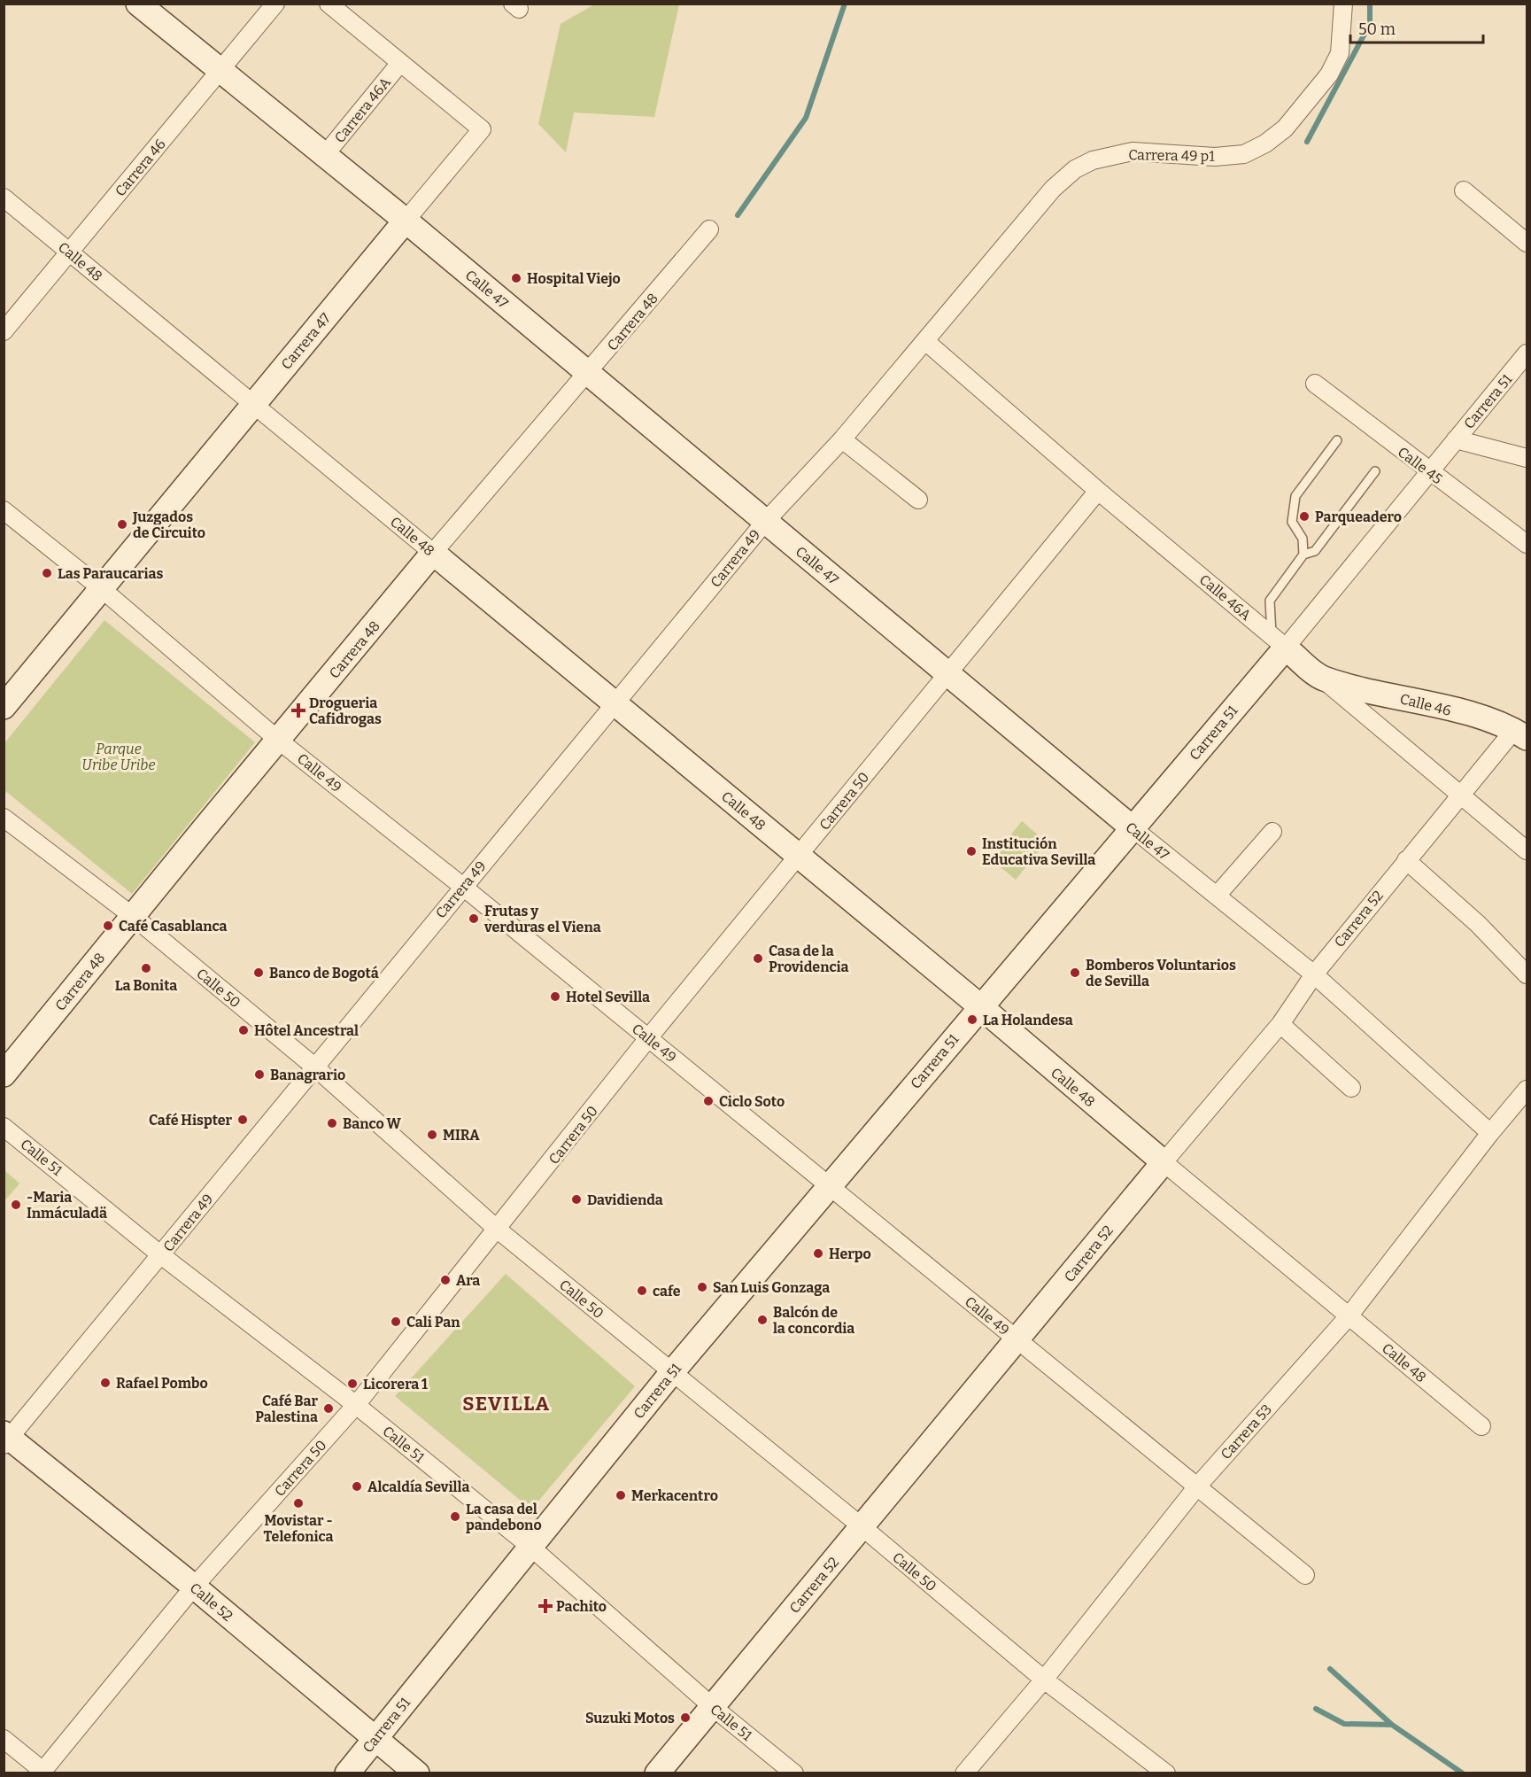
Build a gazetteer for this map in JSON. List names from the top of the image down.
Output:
{
  "streets": {
    "main road": [
      "Calle 48",
      "Calle 47",
      "Carrera 48",
      "Carrera 47",
      "Carrera 51",
      "Calle 46A",
      "Calle 46",
      "Carrera 52",
      "Calle 52"
    ],
    "street": [
      "Carrera 46A",
      "Carrera 49 p1",
      "Carrera 46",
      "Calle 45",
      "Carrera 49",
      "Calle 49",
      "Carrera 50",
      "Calle 50",
      "Calle 51",
      "Carrera 53"
    ]
  },
  "crossings": [
    ["Carrera 46A", "Calle 47"],
    ["Carrera 46A", "Carrera 47"],
    ["Carrera 49 p1", "Carrera 49"],
    ["Carrera 49 p1", "Calle 46A"],
    ["Carrera 46", "Calle 48"],
    ["Carrera 46", "Calle 47"],
    ["Calle 48", "Carrera 48"],
    ["Calle 48", "Carrera 47"],
    ["Calle 48", "Carrera 51"],
    ["Calle 48", "Carrera 49"],
    ["Calle 48", "Carrera 50"],
    ["Calle 48", "Carrera 52"],
    ["Calle 48", "Carrera 53"],
    ["Calle 47", "Carrera 48"],
    ["Calle 47", "Carrera 47"],
    ["Calle 47", "Carrera 51"],
    ["Calle 47", "Carrera 49"],
    ["Calle 47", "Carrera 50"],
    ["Calle 47", "Carrera 52"],
    ["Calle 47", "Carrera 53"],
    ["Carrera 48", "Calle 49"],
    ["Carrera 48", "Calle 50"],
    ["Carrera 47", "Calle 49"],
    ["Carrera 51", "Calle 45"],
    ["Carrera 51", "Calle 46A"],
    ["Carrera 51", "Calle 49"],
    ["Carrera 51", "Calle 50"],
    ["Carrera 51", "Calle 51"],
    ["Carrera 51", "Calle 52"],
    ["Carrera 49", "Calle 46A"],
    ["Carrera 49", "Calle 49"],
    ["Carrera 49", "Calle 50"],
    ["Carrera 49", "Calle 51"],
    ["Carrera 49", "Calle 52"],
    ["Calle 46A", "Calle 46"],
    ["Calle 46A", "Carrera 50"],
    ["Calle 46A", "Carrera 52"],
    ["Calle 46", "Carrera 52"],
    ["Calle 49", "Carrera 50"],
    ["Calle 49", "Carrera 52"],
    ["Calle 49", "Carrera 53"],
    ["Carrera 50", "Calle 50"],
    ["Carrera 50", "Calle 51"],
    ["Carrera 50", "Calle 52"],
    ["Carrera 52", "Calle 50"],
    ["Carrera 52", "Calle 51"],
    ["Calle 50", "Carrera 53"]
  ],
  "districts": ["SEVILLA"],
  "parks": ["Parque Uribe Uribe"],
  "places": {
    "other": [
      "Hospital Viejo",
      "Parqueadero",
      "Juzgados de Circuito",
      "Las Paraucarias",
      "Institución Educativa Sevilla",
      "Frutas y verduras el Viena",
      "Café Casablanca",
      "Casa de la Providencia",
      "La Bonita",
      "Banco de Bogotá",
      "Bomberos Voluntarios de Sevilla",
      "Hotel Sevilla",
      "La Holandesa",
      "Hôtel Ancestral",
      "Banagrario",
      "Ciclo Soto",
      "Café Hispter",
      "Banco W",
      "MIRA",
      "Davidienda",
      "-Maria Inmáculadä",
      "Herpo",
      "Ara",
      "San Luis Gonzaga",
      "cafe",
      "Balcón de la concordia",
      "Cali Pan",
      "Rafael Pombo",
      "Licorera 1",
      "Café Bar Palestina",
      "Alcaldía Sevilla",
      "Merkacentro",
      "Movistar - Telefonica",
      "La casa del pandebono",
      "Suzuki Motos"
    ],
    "health": ["Drogueria Cafidrogas", "Pachito"]
  },
  "scale_bar": "50 m"
}
